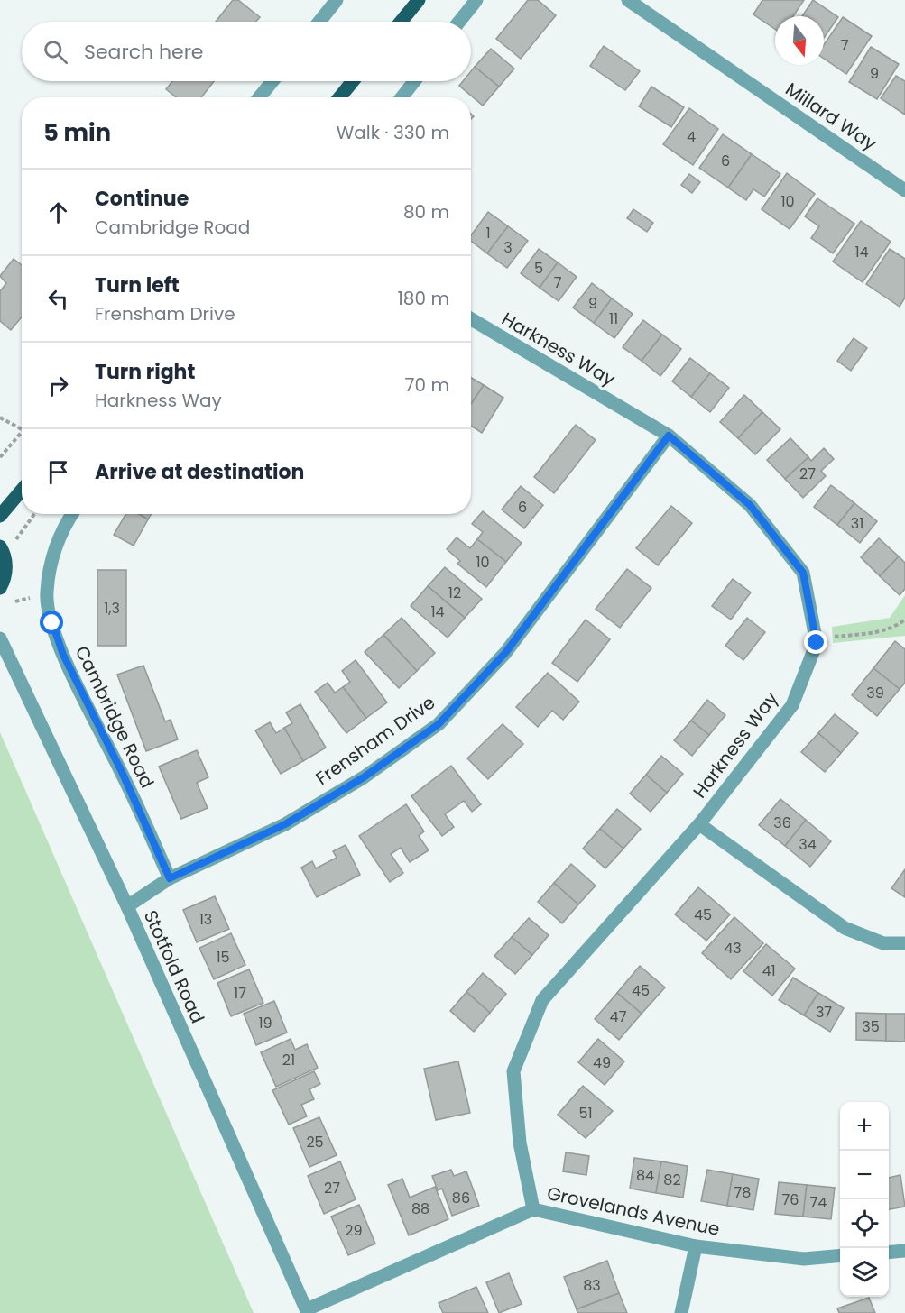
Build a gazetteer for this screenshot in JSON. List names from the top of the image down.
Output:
{
  "streets": {
    "street": [
      "Millard Way",
      "Harkness Way",
      "Cambridge Road",
      "Frensham Drive",
      "Stotfold Road",
      "Grovelands Avenue"
    ]
  },
  "crossings": [
    ["Harkness Way", "Frensham Drive"],
    ["Harkness Way", "Grovelands Avenue"],
    ["Cambridge Road", "Frensham Drive"],
    ["Frensham Drive", "Stotfold Road"],
    ["Stotfold Road", "Grovelands Avenue"]
  ],
  "house_numbers": [
    "7",
    "9",
    "4",
    "6",
    "10",
    "1",
    "3",
    "14",
    "5",
    "7",
    "9",
    "11",
    "27",
    "6",
    "31",
    "10",
    "12",
    "1,3",
    "14",
    "39",
    "36",
    "34",
    "45",
    "13",
    "43",
    "15",
    "41",
    "45",
    "17",
    "37",
    "47",
    "19",
    "35",
    "21",
    "49",
    "51",
    "25",
    "84",
    "82",
    "27",
    "78",
    "86",
    "76",
    "74",
    "88",
    "29",
    "83"
  ],
  "north": "bottom",
  "page": {
    "search": "Search here",
    "heading": ["5 min", "Walk · 330 m"],
    "list": [
      ["Continue", "Cambridge Road", "80 m"],
      ["Turn left", "Frensham Drive", "180 m"],
      ["Turn right", "Harkness Way", "70 m"],
      "Arrive at destination"
    ],
    "map_buttons": ["+", "−"]
  }
}
